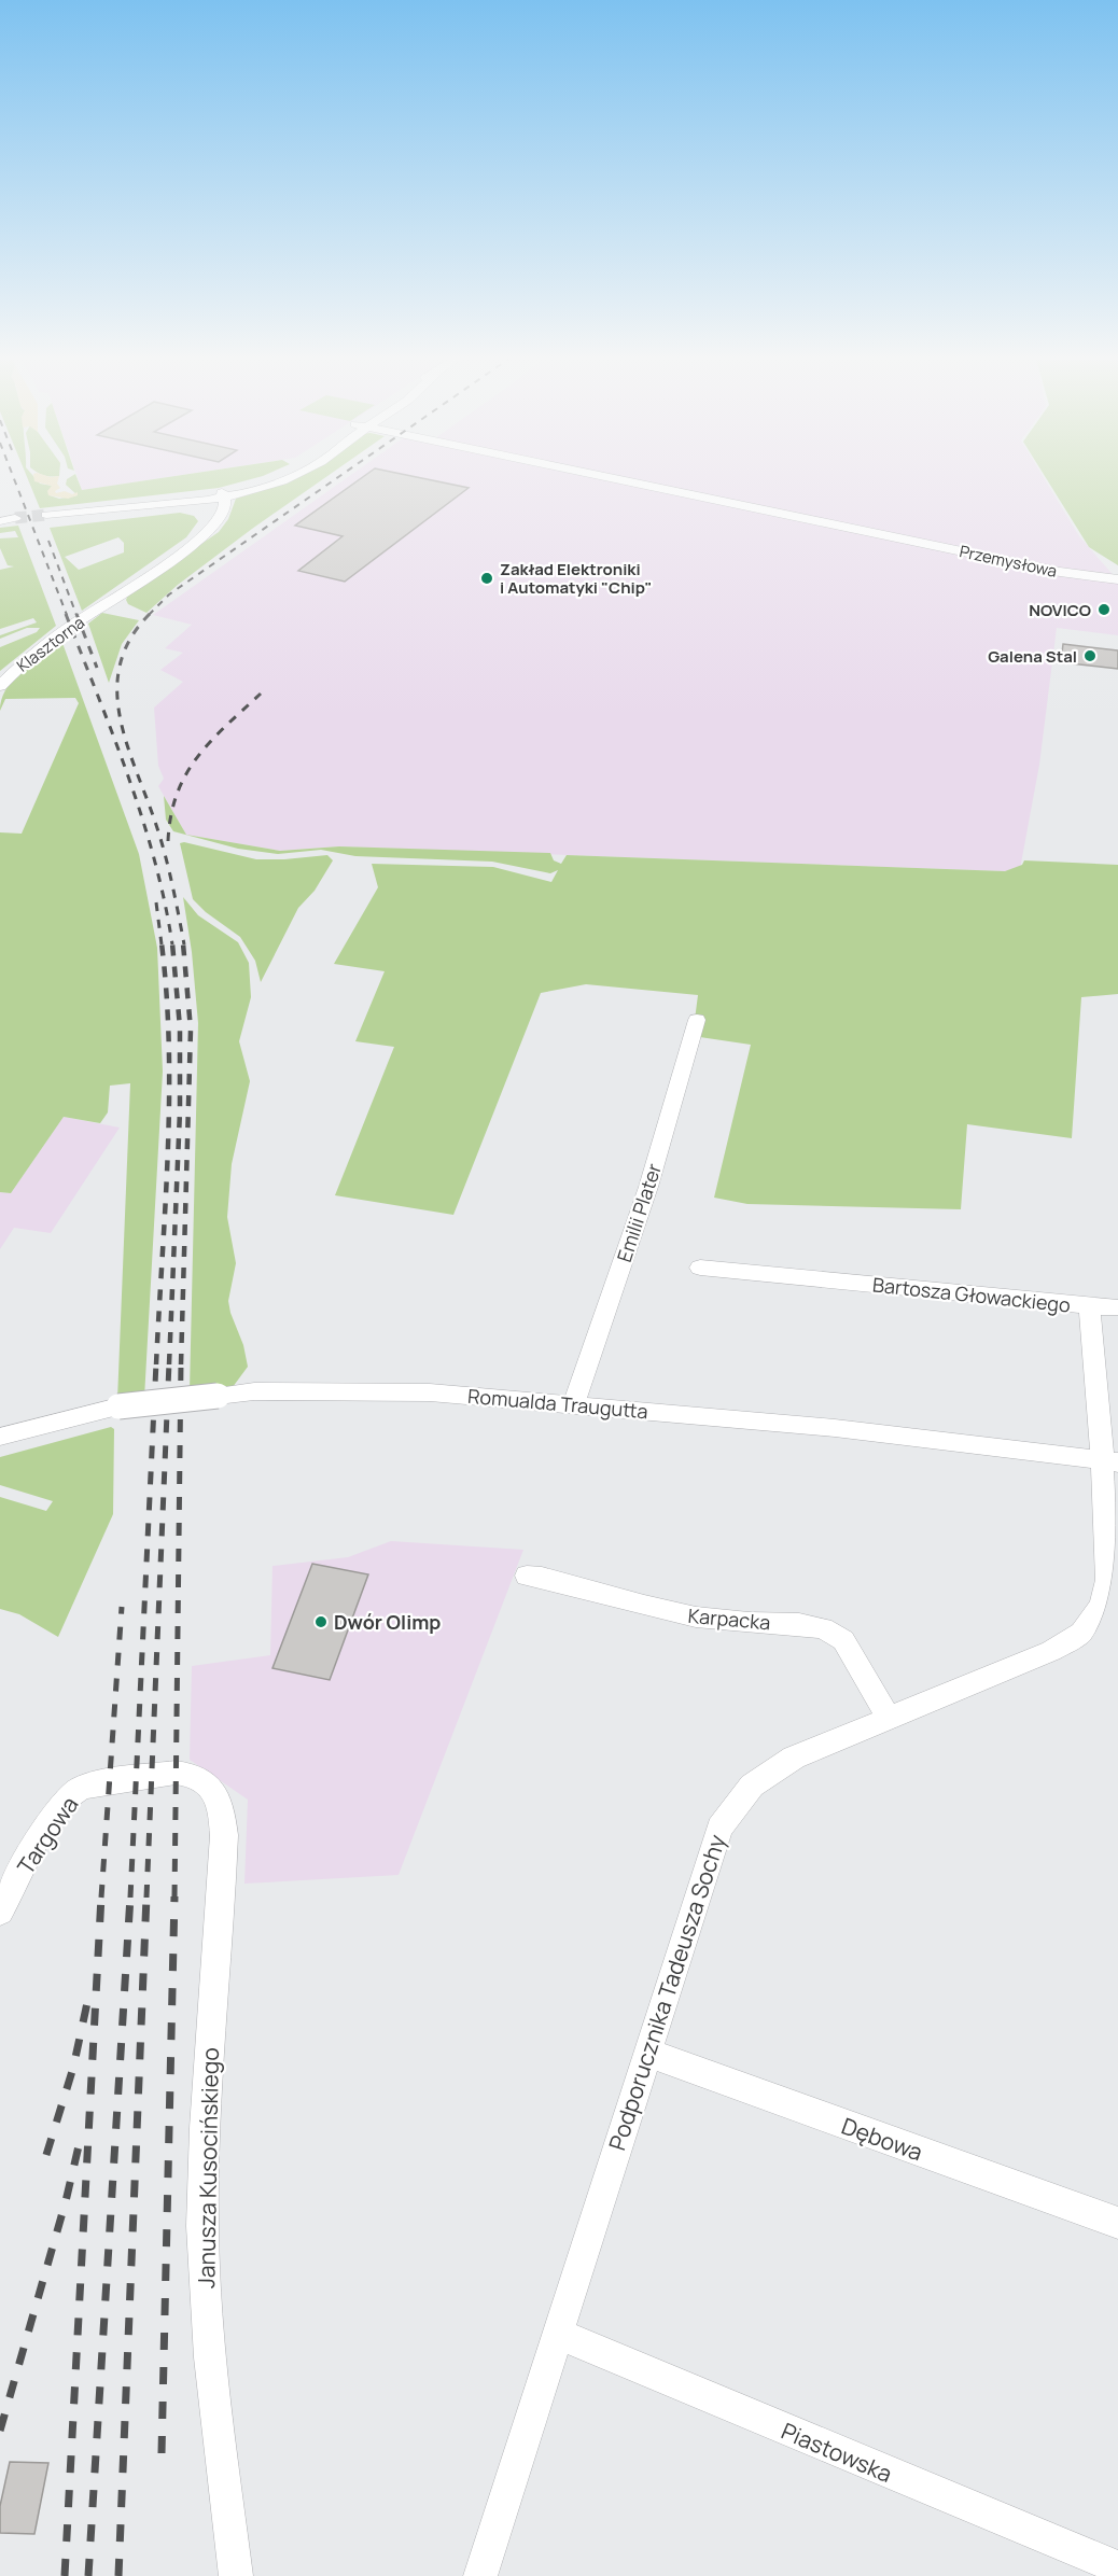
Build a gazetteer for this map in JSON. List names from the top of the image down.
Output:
{
  "streets": {
    "street": [
      "Przemysłowa",
      "Klasztorna",
      "Emilii Plater",
      "Bartosza Głowackiego",
      "Romualda Traugutta",
      "Karpacka",
      "Targowa",
      "Podporucznika Tadeusza Sochy",
      "Dębowa",
      "Janusza Kusocińskiego",
      "Piastowska"
    ]
  },
  "crossings": [
    ["Emilii Plater", "Romualda Traugutta"],
    ["Bartosza Głowackiego", "Romualda Traugutta"],
    ["Bartosza Głowackiego", "Podporucznika Tadeusza Sochy"],
    ["Romualda Traugutta", "Podporucznika Tadeusza Sochy"],
    ["Karpacka", "Podporucznika Tadeusza Sochy"],
    ["Targowa", "Janusza Kusocińskiego"],
    ["Podporucznika Tadeusza Sochy", "Dębowa"],
    ["Podporucznika Tadeusza Sochy", "Piastowska"]
  ],
  "places": [
    "Zakład Elektroniki i Automatyki \"Chip\"",
    "NOVICO",
    "Galena Stal",
    "Dwór Olimp"
  ]
}
